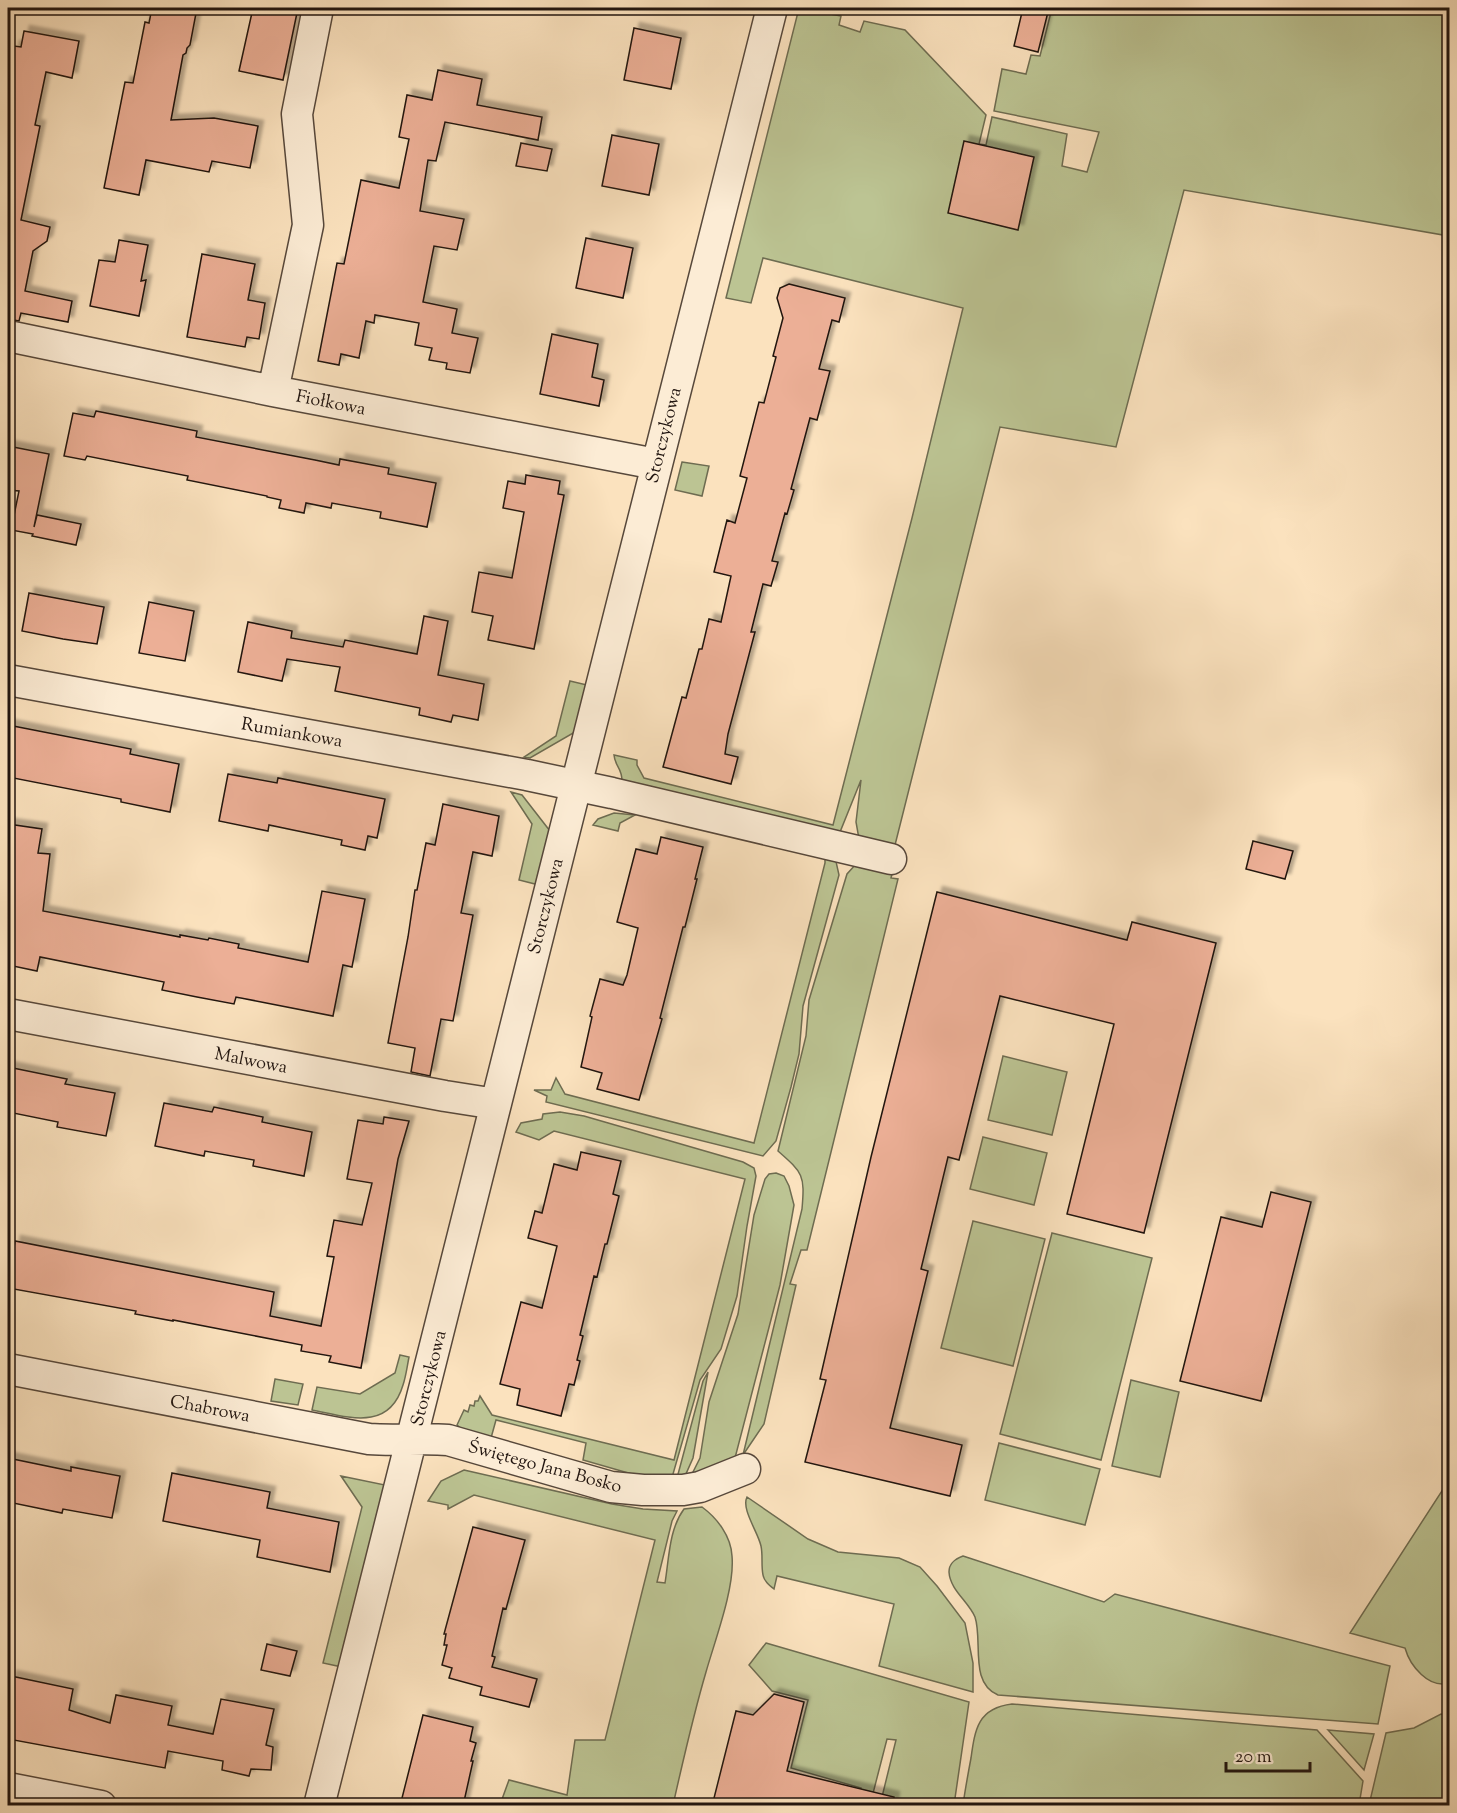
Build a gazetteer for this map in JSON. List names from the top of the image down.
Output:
{
  "streets": {
    "street": [
      "Fiołkowa",
      "Storczykowa",
      "Rumiankowa",
      "Malwowa",
      "Chabrowa",
      "Świętego Jana Bosko"
    ]
  },
  "crossings": [
    ["Fiołkowa", "Storczykowa"],
    ["Storczykowa", "Rumiankowa"],
    ["Storczykowa", "Malwowa"],
    ["Storczykowa", "Chabrowa"],
    ["Storczykowa", "Świętego Jana Bosko"],
    ["Chabrowa", "Świętego Jana Bosko"]
  ],
  "scale_bar": "20 m"
}
